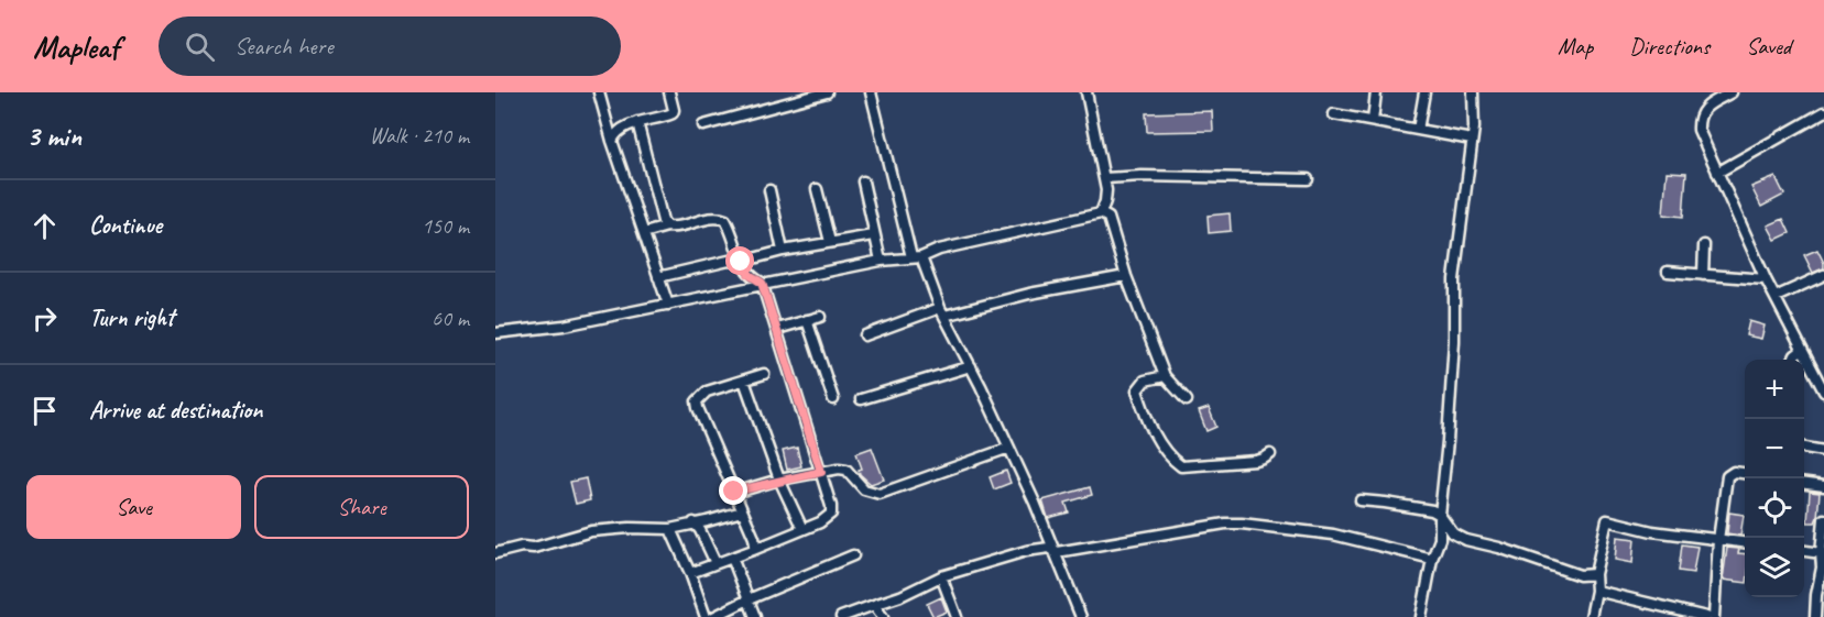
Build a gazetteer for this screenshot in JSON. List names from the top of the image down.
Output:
{
  "page": {
    "header": "Mapleaf",
    "search": "Search here",
    "nav": ["Map", "Directions", "Saved"],
    "heading": ["3 min", "Walk · 210 m"],
    "list": [
      ["Continue", "150 m"],
      ["Turn right", "60 m"],
      "Arrive at destination"
    ],
    "map_buttons": ["+", "−"],
    "buttons": ["Save", "Share"]
  }
}
